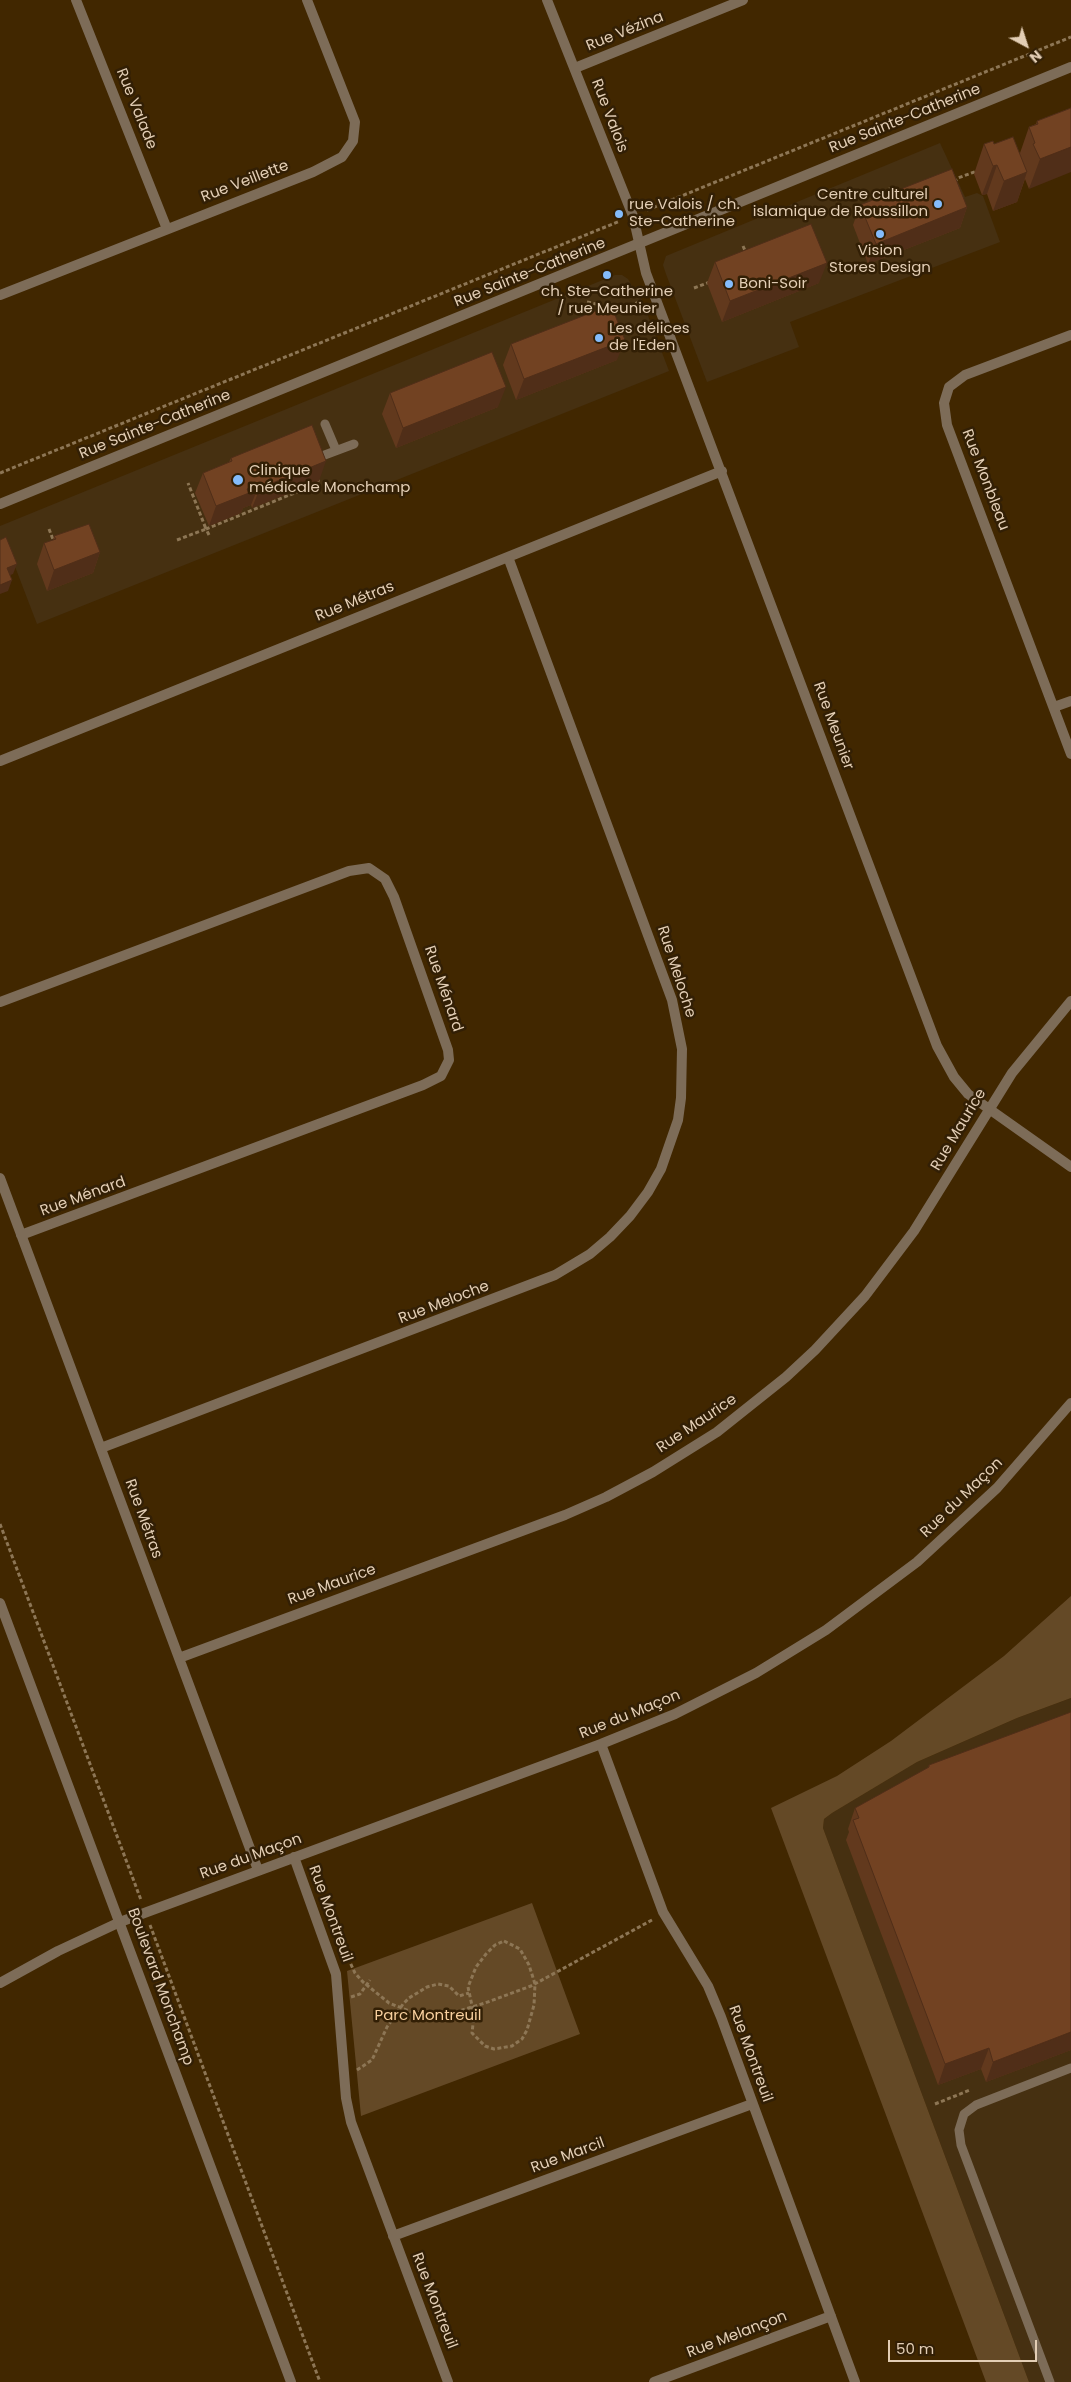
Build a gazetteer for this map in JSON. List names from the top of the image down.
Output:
{
  "streets": {
    "street": [
      "Rue Vézina",
      "Rue Valade",
      "Rue Valois",
      "Rue Sainte-Catherine",
      "Rue Veillette",
      "Rue Monbleau",
      "Rue Métras",
      "Rue Meunier",
      "Rue Meloche",
      "Rue Ménard",
      "Rue Maurice",
      "Rue du Maçon",
      "Rue Montreuil",
      "Boulevard Monchamp",
      "Rue Marcil",
      "Rue Melançon"
    ]
  },
  "crossings": [
    ["Rue Vézina", "Rue Valois"],
    ["Rue Valade", "Rue Veillette"],
    ["Rue Valois", "Rue Sainte-Catherine"],
    ["Rue Valois", "Rue Meunier"],
    ["Rue Sainte-Catherine", "Rue Meunier"],
    ["Rue Métras", "Rue Meunier"],
    ["Rue Métras", "Rue Meloche"],
    ["Rue Métras", "Rue Ménard"],
    ["Rue Métras", "Rue Maurice"],
    ["Rue Métras", "Rue du Maçon"],
    ["Rue Meunier", "Rue Maurice"],
    ["Rue du Maçon", "Rue Montreuil"],
    ["Rue du Maçon", "Boulevard Monchamp"],
    ["Rue Montreuil", "Rue Marcil"],
    ["Rue Montreuil", "Rue Melançon"]
  ],
  "parks": ["Parc Montreuil"],
  "places": [
    "Centre culturel islamique de Roussillon",
    "rue Valois / ch. Ste-Catherine",
    "Vision Stores Design",
    "ch. Ste-Catherine / rue Meunier",
    "Boni-Soir",
    "Les délices de l'Eden",
    "Clinique médicale Monchamp"
  ],
  "scale_bar": "50 m",
  "north": "bottom right"
}
